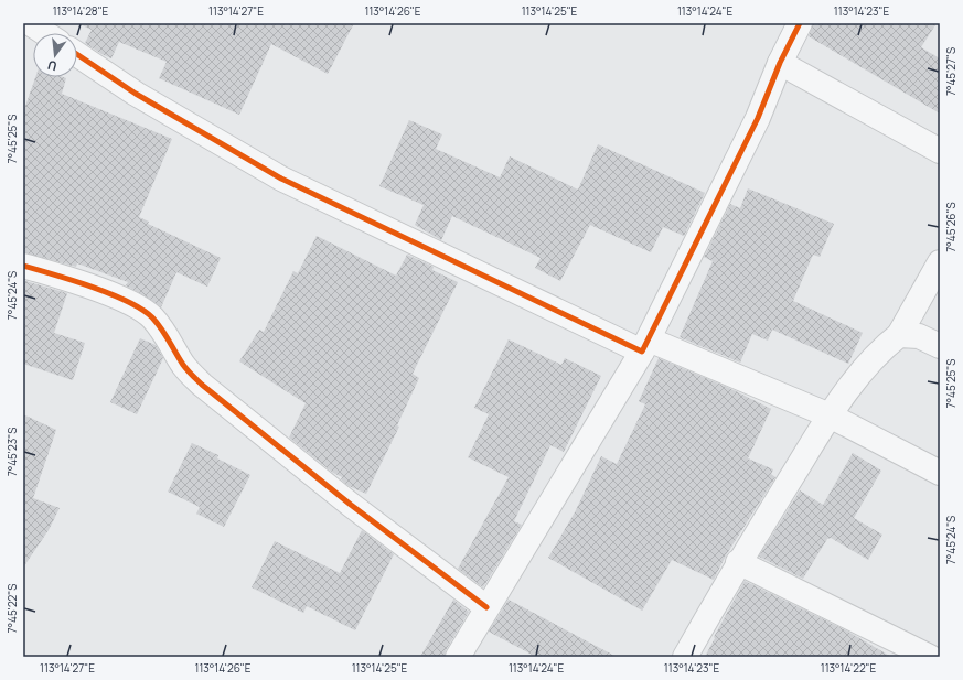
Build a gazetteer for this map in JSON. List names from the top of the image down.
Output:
{
  "north": "bottom",
  "coordinates": [
    "113°14'28\"E",
    "113°14'27\"E",
    "113°14'26\"E",
    "113°14'25\"E",
    "113°14'24\"E",
    "113°14'23\"E",
    "7°45'27\"S",
    "7°45'25\"S",
    "7°45'26\"S",
    "7°45'24\"S",
    "7°45'23\"S",
    "7°45'22\"S",
    "113°14'22\"E"
  ]
}
